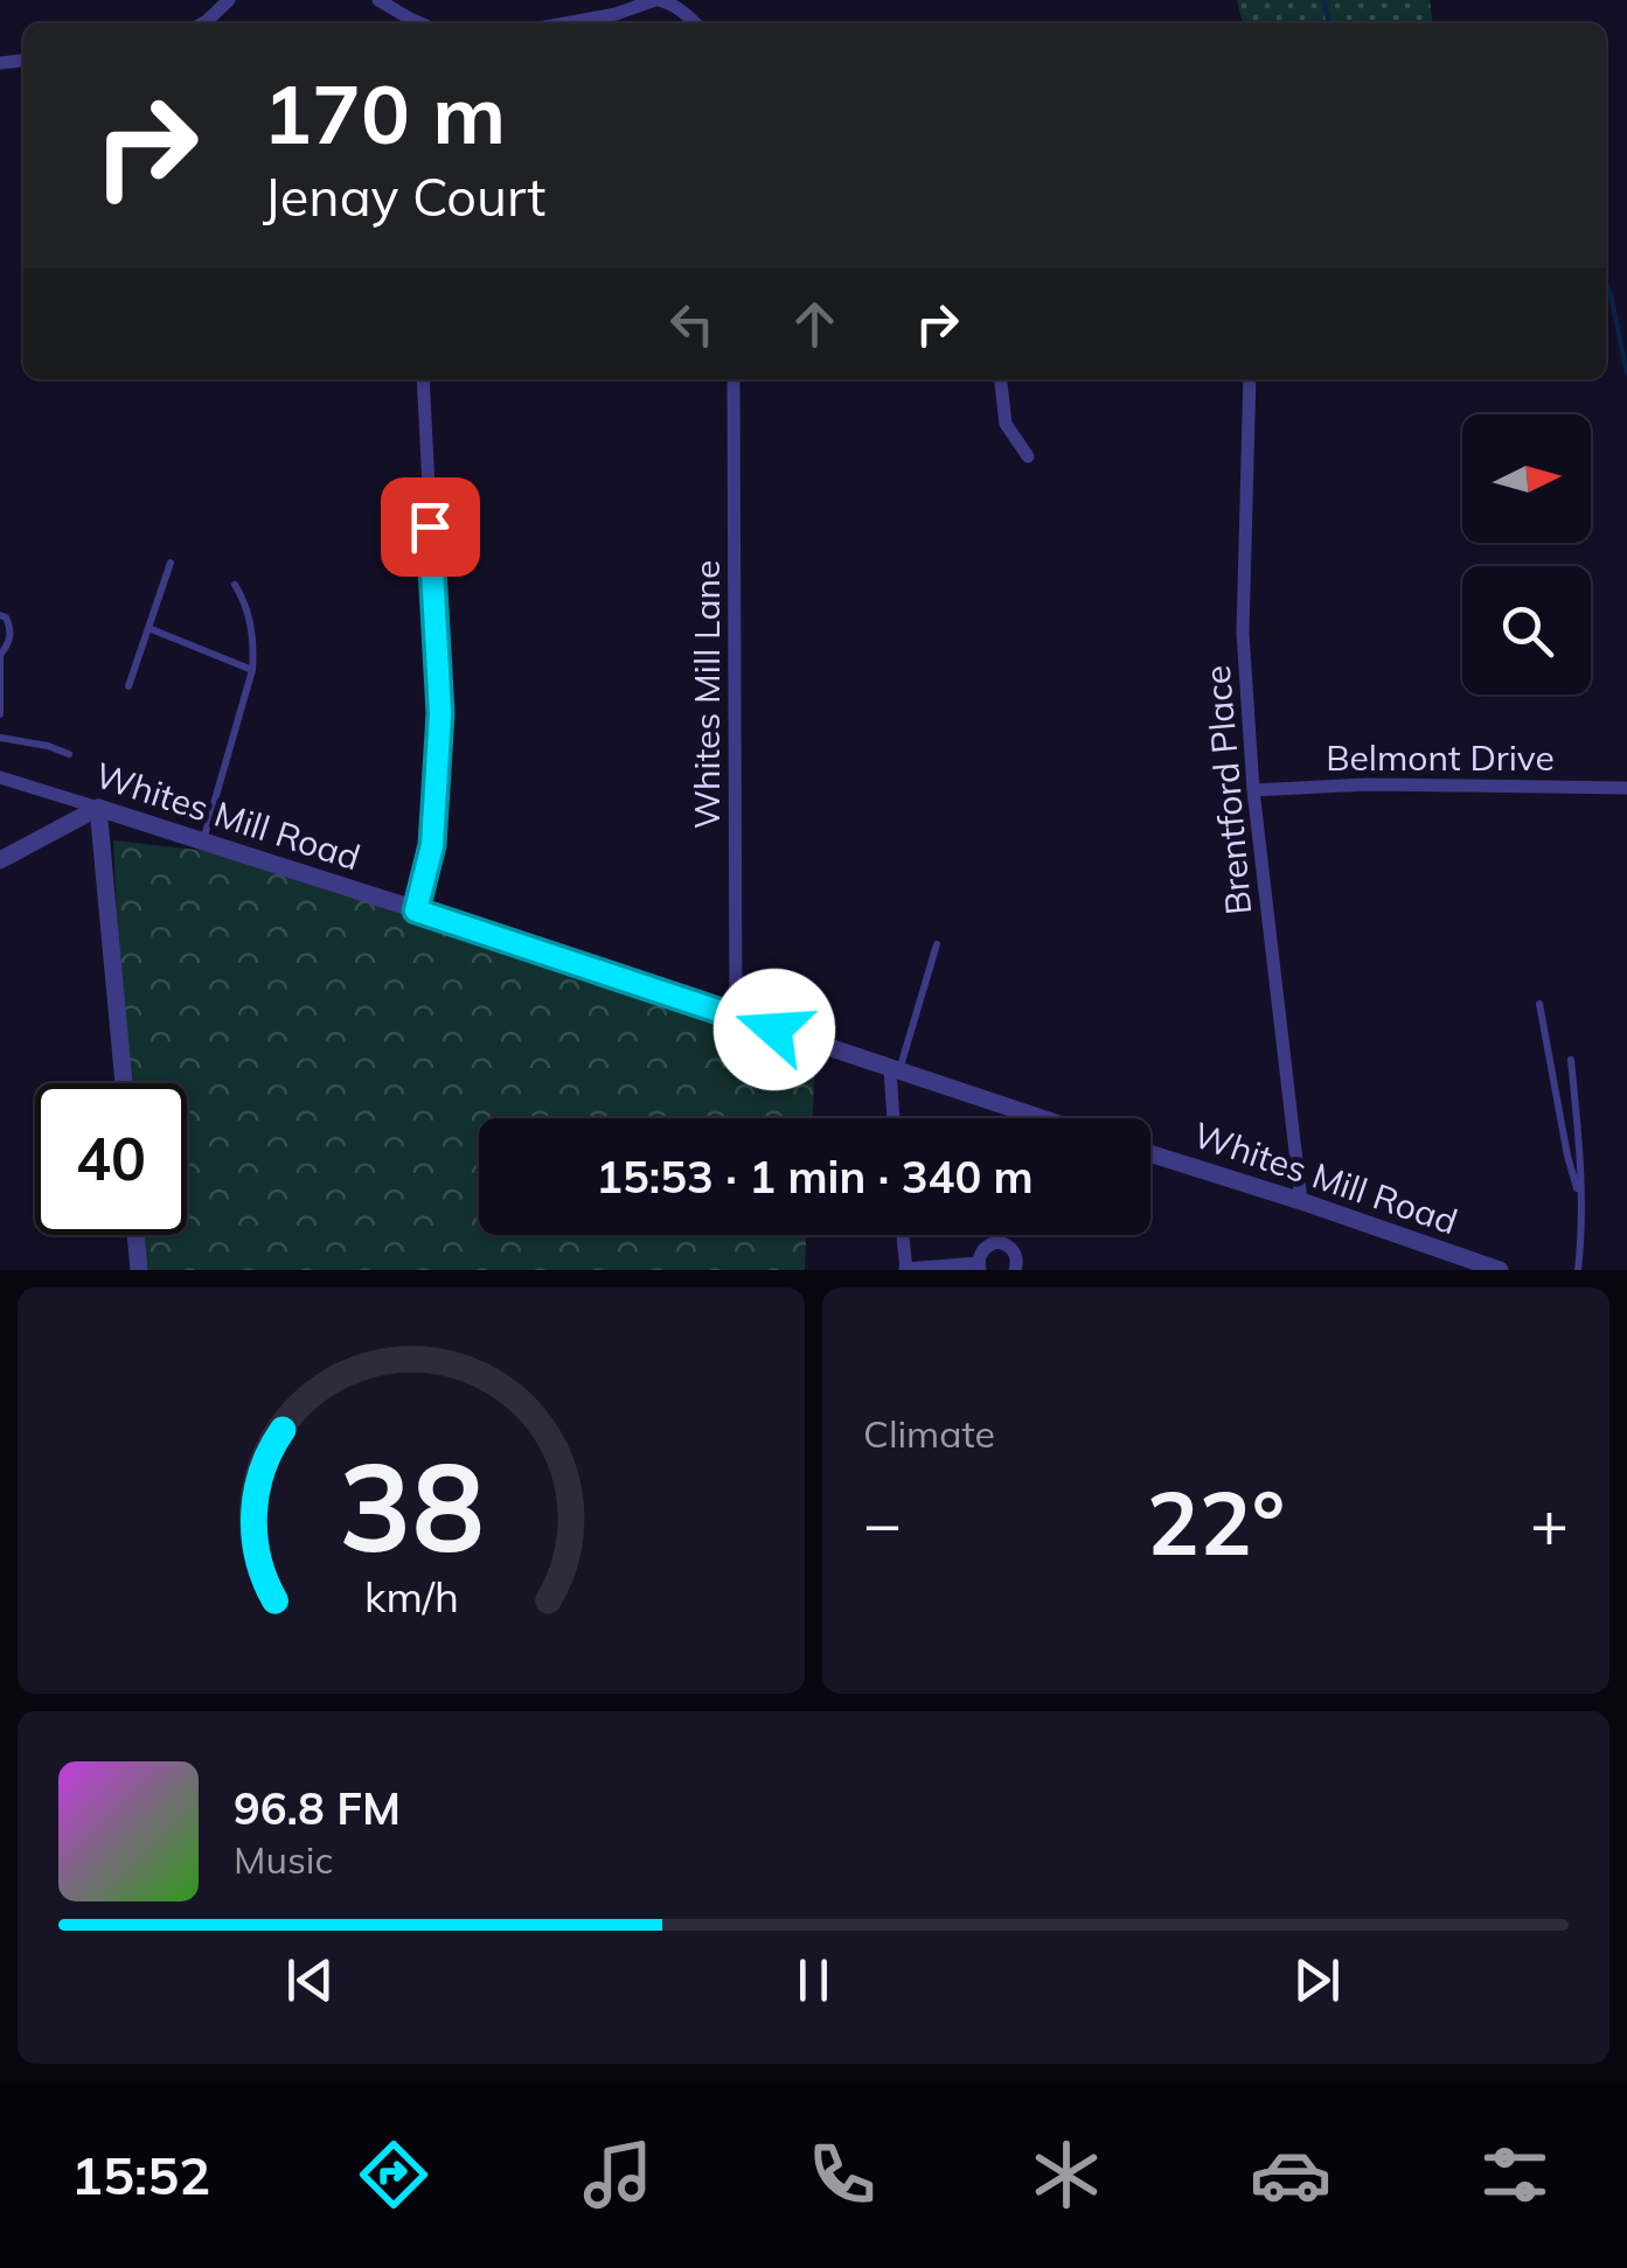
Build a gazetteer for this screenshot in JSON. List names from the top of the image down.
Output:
{
  "streets": {
    "street": [
      "Whites Mill Lane",
      "Belmont Drive",
      "Brentford Place",
      "Whites Mill Road"
    ]
  },
  "crossings": [
    ["Whites Mill Lane", "Whites Mill Road"],
    ["Belmont Drive", "Brentford Place"],
    ["Brentford Place", "Whites Mill Road"]
  ],
  "north": "right",
  "page": {
    "turn": ["170 m", "Jenay Court"],
    "limit": "40",
    "trip": "15:53 · 1 min · 340 m",
    "tile": "Climate",
    "heat": ["−", "22°", "+"],
    "song": ["96.8 FM", "Music"],
    "tabs": "15:52",
    "gauge": ["38", "km/h"]
  }
}
